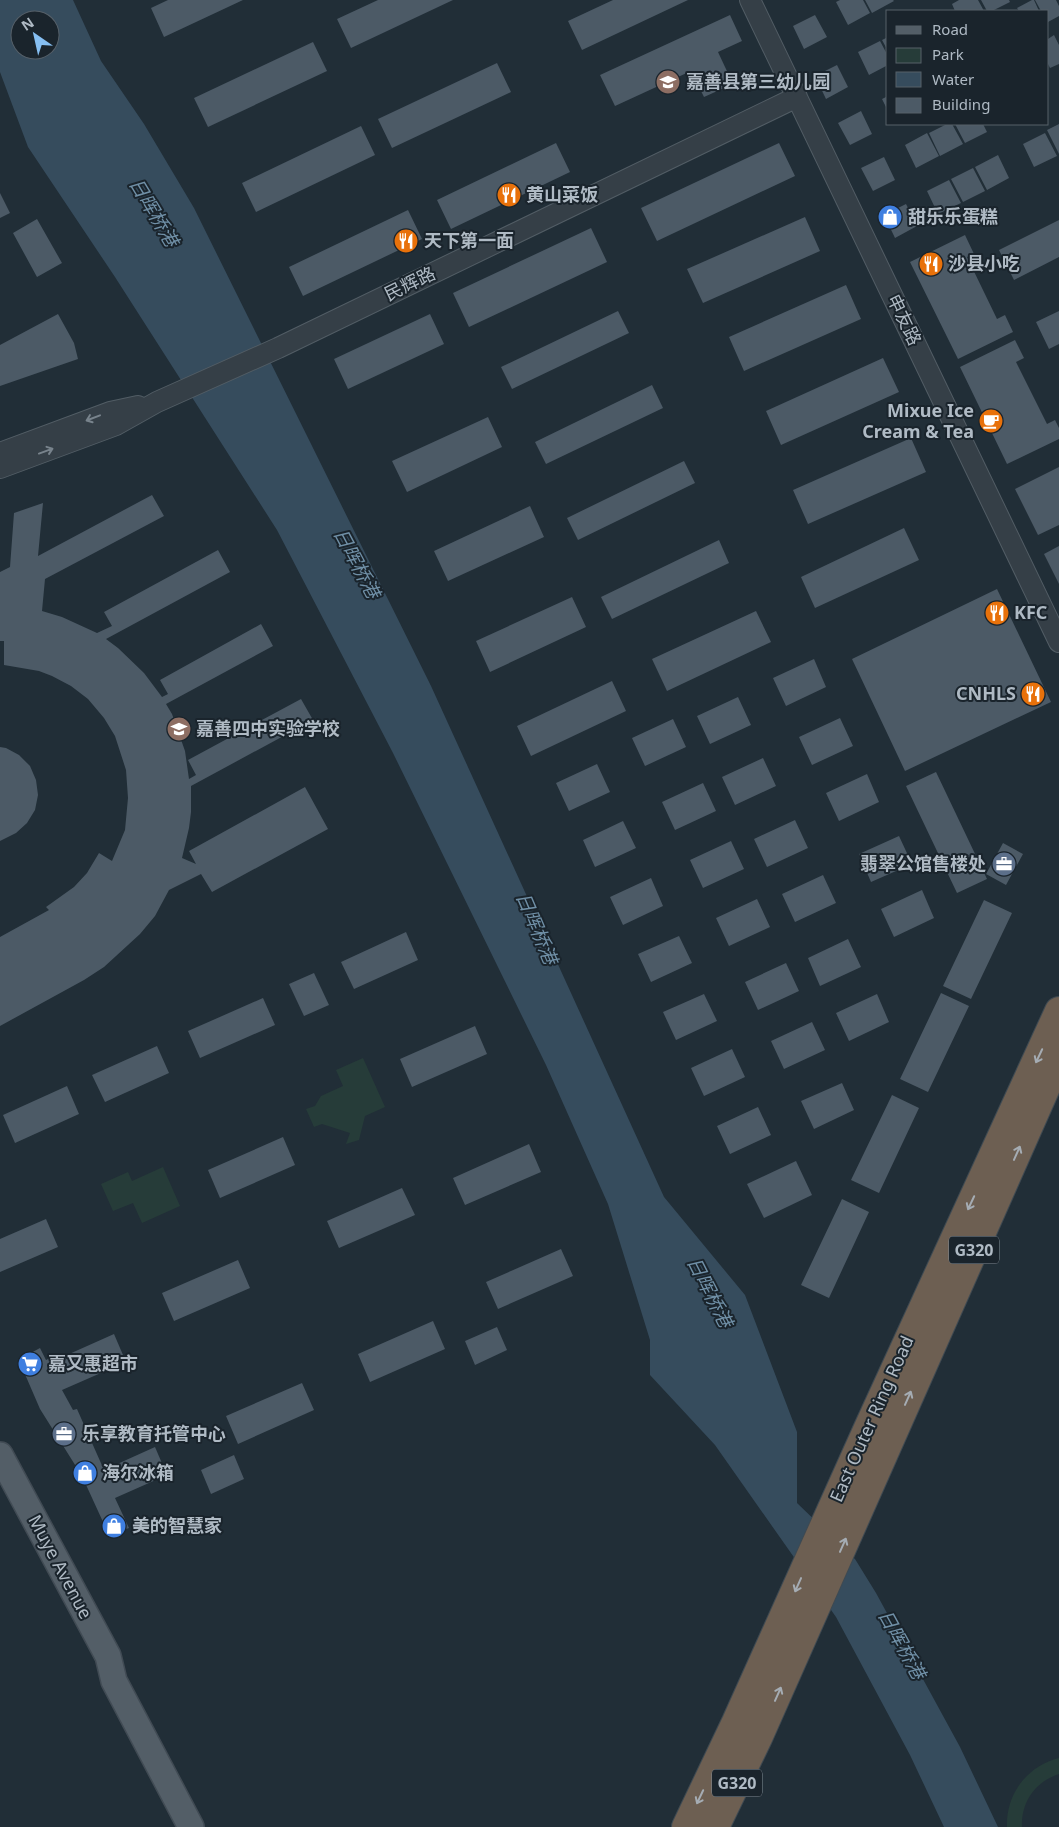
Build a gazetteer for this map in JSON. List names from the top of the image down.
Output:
{
  "streets": {
    "highway": ["G320", "East Outer Ring Road"],
    "main road": ["Muye Avenue"],
    "street": ["民辉路", "申友路"]
  },
  "crossings": [
    ["民辉路", "申友路"]
  ],
  "water": ["日晖桥港"],
  "places": {
    "school or university": ["嘉善县第三幼儿园", "嘉善四中实验学校"],
    "restaurant": [
      "黄山菜饭",
      "天下第一面",
      "沙县小吃",
      "KFC",
      "CNHLS"
    ],
    "shop": ["甜乐乐蛋糕", "海尔冰箱", "美的智慧家"],
    "cafe": ["Mixue Ice Cream & Tea"],
    "office": ["翡翠公馆售楼处", "乐享教育托管中心"],
    "supermarket": ["嘉又惠超市"]
  },
  "legend": [
    "Road",
    "Park",
    "Water",
    "Building"
  ],
  "north": "top left"
}
